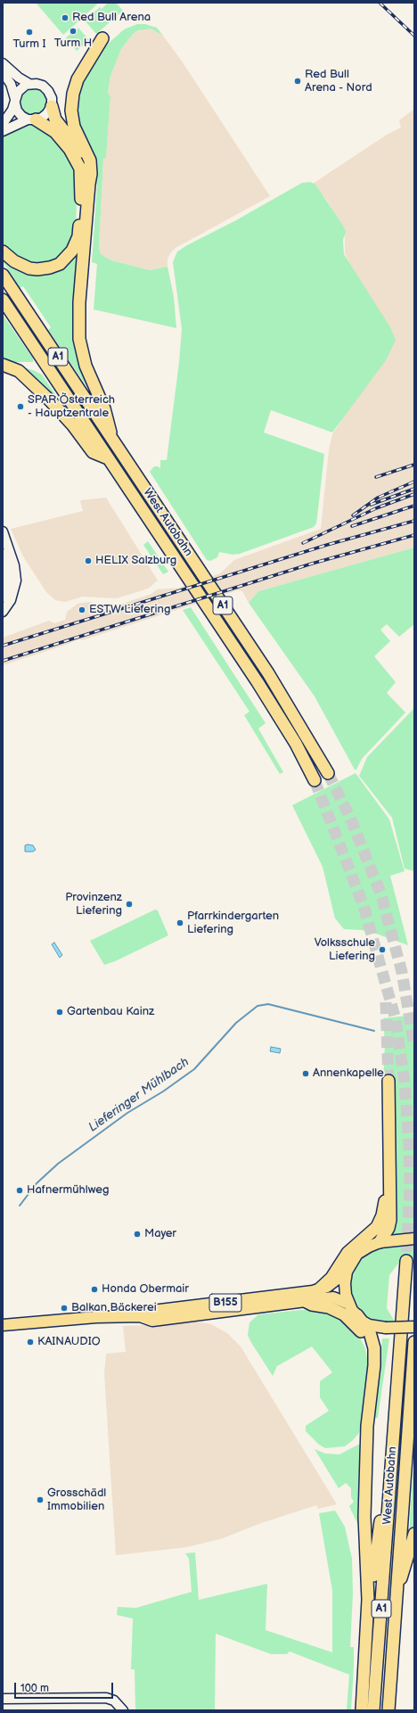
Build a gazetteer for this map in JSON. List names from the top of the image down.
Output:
{
  "streets": {
    "highway": ["A1", "West Autobahn"],
    "main road": ["B155"]
  },
  "water": ["Lieferinger Mühlbach"],
  "places": [
    "Red Bull Arena",
    "Turm H",
    "Turm I",
    "Red Bull Arena - Nord",
    "SPAR Österreich - Hauptzentrale",
    "HELIX Salzburg",
    "ESTW Liefering",
    "Provinzenz Liefering",
    "Pfarrkindergarten Liefering",
    "Volksschule Liefering",
    "Gartenbau Kainz",
    "Annenkapelle",
    "Hafnermühlweg",
    "Mayer",
    "Honda Obermair",
    "Balkan Bäckerei",
    "KAINAUDIO",
    "Grosschädl Immobilien"
  ],
  "scale_bar": "100 m"
}
